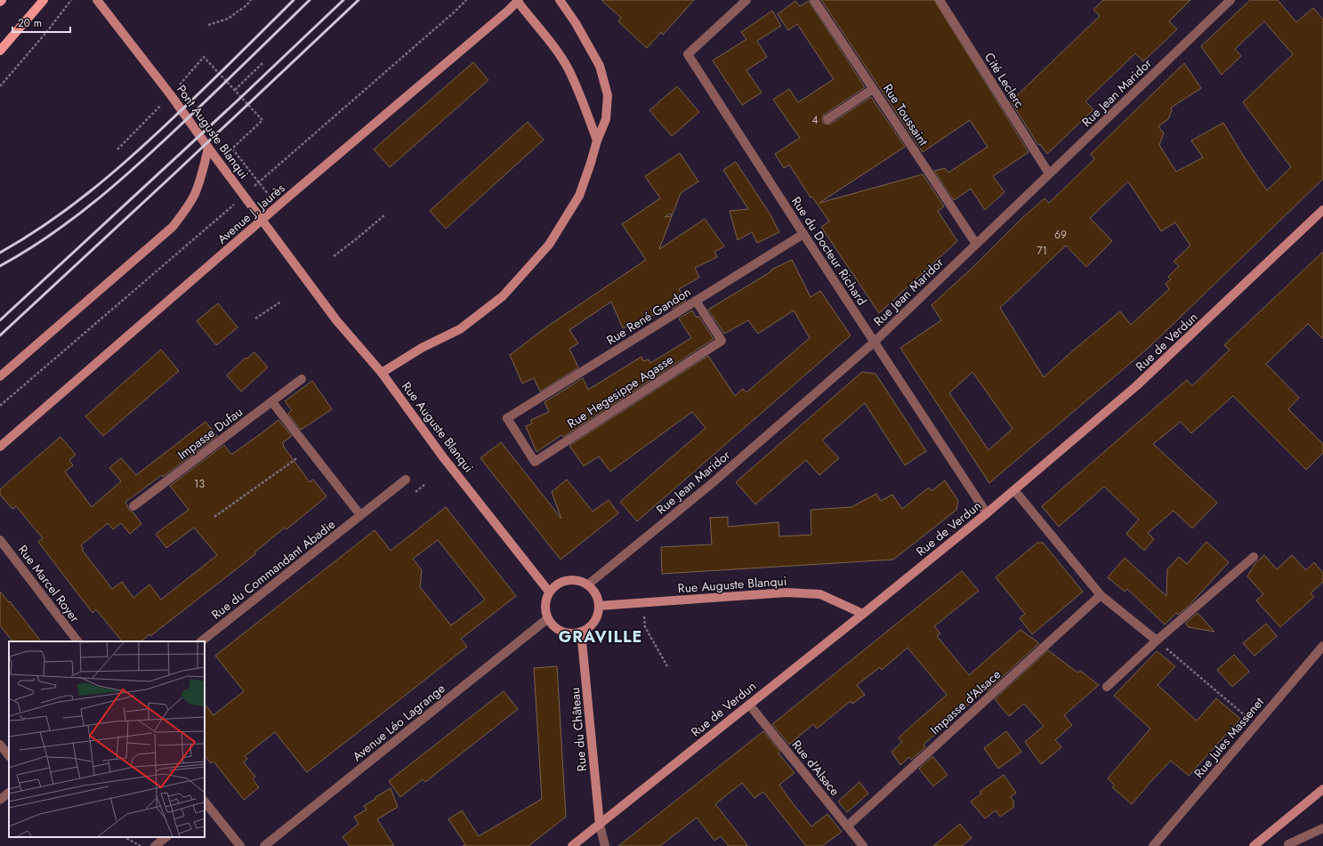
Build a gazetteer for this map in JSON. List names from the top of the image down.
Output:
{
  "streets": {
    "street": [
      "Cité Leclerc",
      "Rue Jean Maridor",
      "Rue Toussaint",
      "Pont Auguste Blanqui",
      "Avenue J. Jaurès",
      "Rue du Docteur Richard",
      "Rue René Gandon",
      "Rue de Verdun",
      "Rue Hegesippe Agasse",
      "Rue Auguste Blanqui",
      "Impasse Dufau",
      "Rue du Commandant Abadie",
      "Rue Marcel Royer",
      "Impasse d'Alsace",
      "Avenue Léo Lagrange",
      "Rue du Château",
      "Rue Jules Massenet",
      "Rue d'Alsace"
    ]
  },
  "crossings": [
    ["Cité Leclerc", "Rue Jean Maridor"],
    ["Rue Jean Maridor", "Rue Toussaint"],
    ["Rue Jean Maridor", "Rue du Docteur Richard"],
    ["Rue Jean Maridor", "Rue Auguste Blanqui"],
    ["Rue Jean Maridor", "Avenue Léo Lagrange"],
    ["Rue Jean Maridor", "Rue du Château"],
    ["Pont Auguste Blanqui", "Rue Auguste Blanqui"],
    ["Rue du Docteur Richard", "Rue René Gandon"],
    ["Rue du Docteur Richard", "Rue de Verdun"],
    ["Rue René Gandon", "Rue Hegesippe Agasse"],
    ["Rue de Verdun", "Rue Auguste Blanqui"],
    ["Rue de Verdun", "Rue du Château"],
    ["Rue de Verdun", "Rue d'Alsace"],
    ["Rue Auguste Blanqui", "Avenue Léo Lagrange"],
    ["Rue Auguste Blanqui", "Rue du Château"],
    ["Impasse d'Alsace", "Rue d'Alsace"],
    ["Avenue Léo Lagrange", "Rue du Château"]
  ],
  "districts": ["GRAVILLE"],
  "house_numbers": [
    "4",
    "69",
    "71",
    "13"
  ],
  "scale_bar": "20 m"
}
